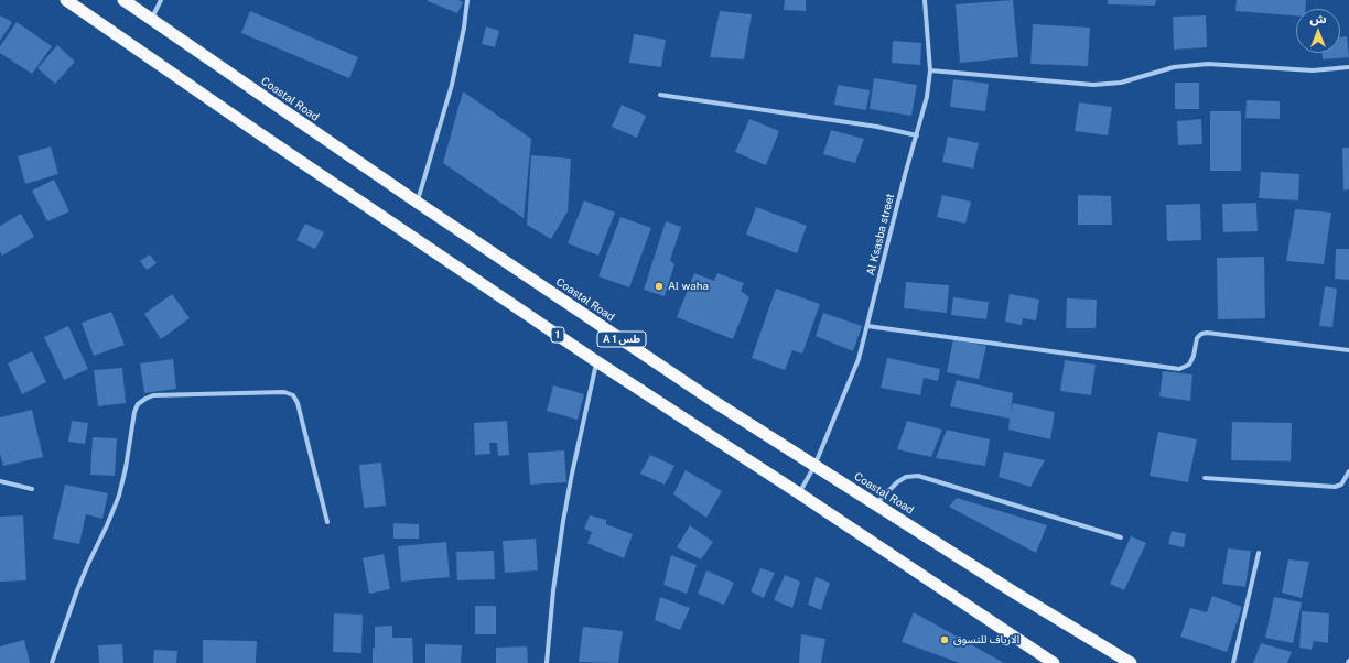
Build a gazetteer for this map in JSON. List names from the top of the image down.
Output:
{
  "streets": {
    "highway": ["Coastal Road", "1", "A 1 طس"],
    "street": ["Al Ksasba street"]
  },
  "crossings": [
    ["Coastal Road", "Al Ksasba street"],
    ["Al Ksasba street", "1"]
  ],
  "places": ["Al waha", "الارياف للتسوق"],
  "north": "top"
}
